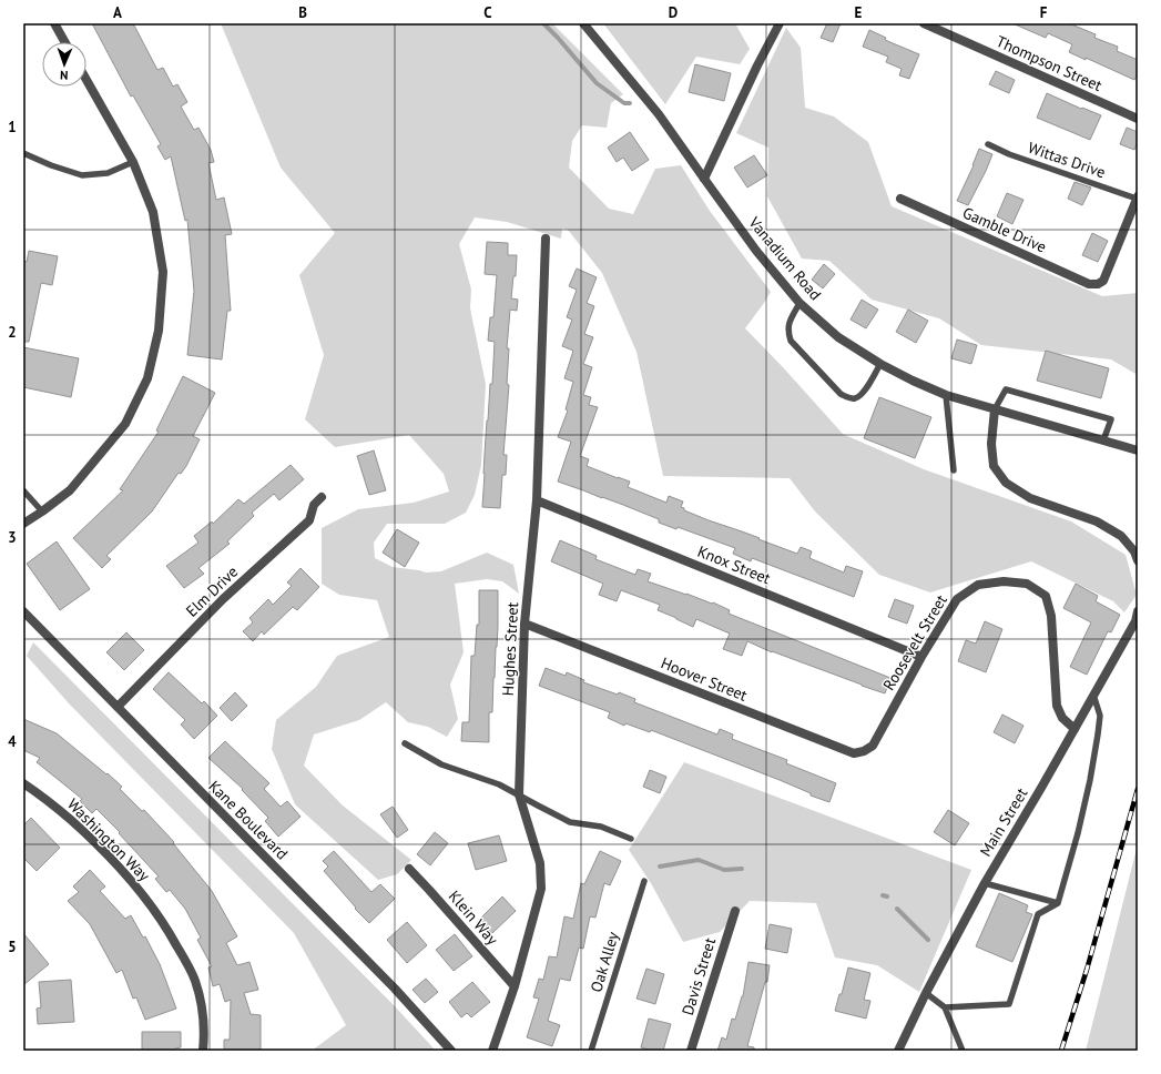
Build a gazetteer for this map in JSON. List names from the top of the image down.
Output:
{
  "streets": {
    "street": [
      "Thompson Street",
      "Gamble Drive",
      "Vanadium Road",
      "Knox Street",
      "Elm Drive",
      "Roosevelt Street",
      "Hughes Street",
      "Hoover Street",
      "Kane Boulevard",
      "Main Street",
      "Washington Way",
      "Klein Way",
      "Davis Street"
    ],
    "lane": ["Wittas Drive", "Oak Alley"]
  },
  "crossings": [
    ["Wittas Drive", "Gamble Drive"],
    ["Knox Street", "Roosevelt Street"],
    ["Knox Street", "Hughes Street"],
    ["Elm Drive", "Kane Boulevard"],
    ["Roosevelt Street", "Hoover Street"],
    ["Roosevelt Street", "Main Street"],
    ["Hughes Street", "Hoover Street"],
    ["Hughes Street", "Klein Way"]
  ],
  "north": "bottom",
  "grid": {
    "columns": [
      "A",
      "B",
      "C",
      "D",
      "E",
      "F"
    ],
    "rows": [
      "1",
      "2",
      "3",
      "4",
      "5"
    ]
  }
}
